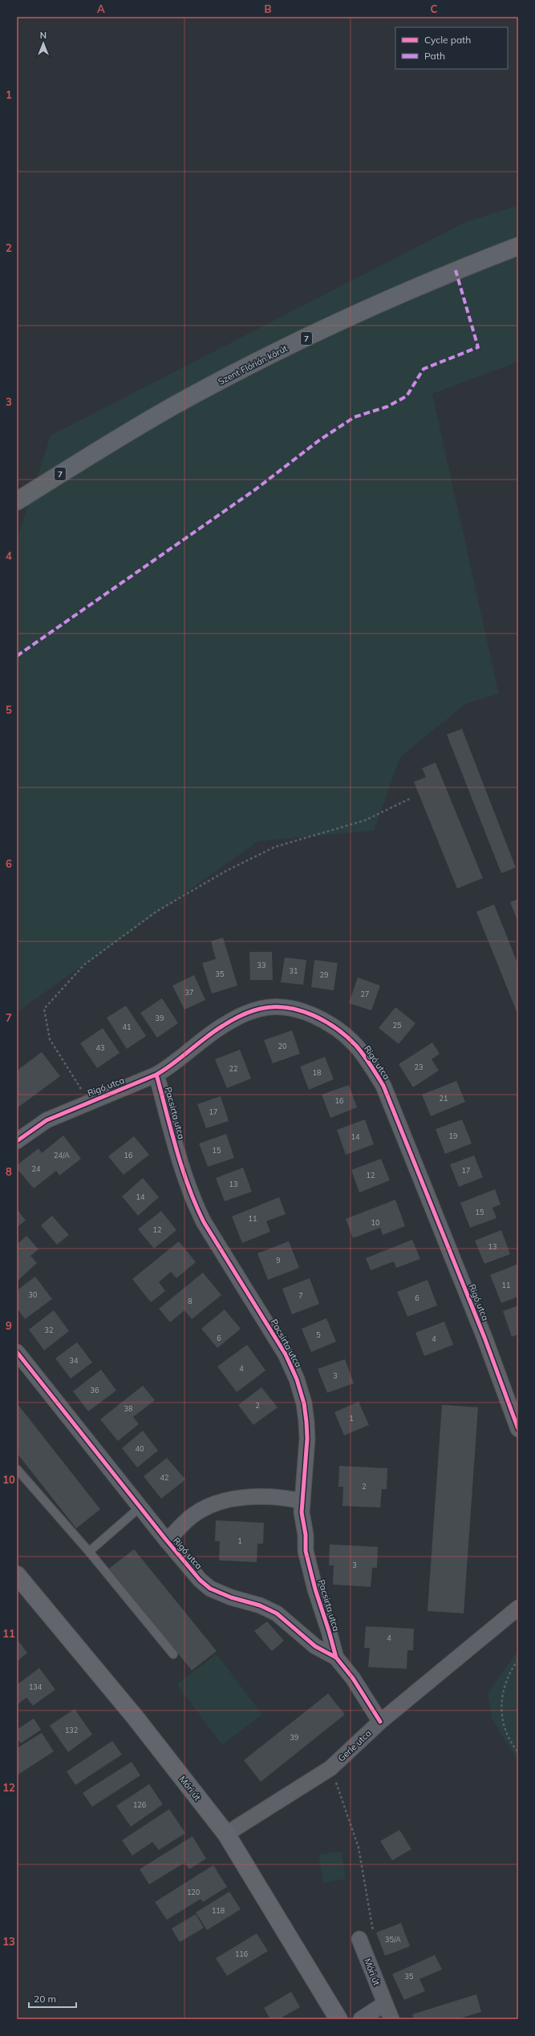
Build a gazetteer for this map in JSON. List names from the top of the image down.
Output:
{
  "streets": {
    "main road": ["7", "Szent Flórián körút", "Móri út"],
    "street": ["Rigó utca", "Pacsirta utca", "Gerle utca"]
  },
  "crossings": [
    ["Rigó utca", "Pacsirta utca"],
    ["Rigó utca", "Gerle utca"],
    ["Gerle utca", "Móri út"]
  ],
  "house_numbers": [
    "33",
    "31",
    "35",
    "29",
    "37",
    "27",
    "39",
    "25",
    "41",
    "20",
    "43",
    "23",
    "22",
    "18",
    "21",
    "16",
    "17",
    "19",
    "14",
    "15",
    "24/A",
    "16",
    "24",
    "17",
    "12",
    "13",
    "14",
    "15",
    "11",
    "10",
    "12",
    "13",
    "9",
    "11",
    "30",
    "7",
    "6",
    "8",
    "32",
    "5",
    "6",
    "4",
    "34",
    "4",
    "3",
    "36",
    "2",
    "38",
    "1",
    "40",
    "42",
    "2",
    "1",
    "3",
    "4",
    "134",
    "132",
    "39",
    "126",
    "120",
    "118",
    "35/A",
    "116",
    "35"
  ],
  "legend": ["Cycle path", "Path"],
  "scale_bar": "20 m",
  "north": "top",
  "grid": {
    "columns": ["A", "B", "C"],
    "rows": [
      "1",
      "2",
      "3",
      "4",
      "5",
      "6",
      "7",
      "8",
      "9",
      "10",
      "11",
      "12",
      "13"
    ]
  }
}
